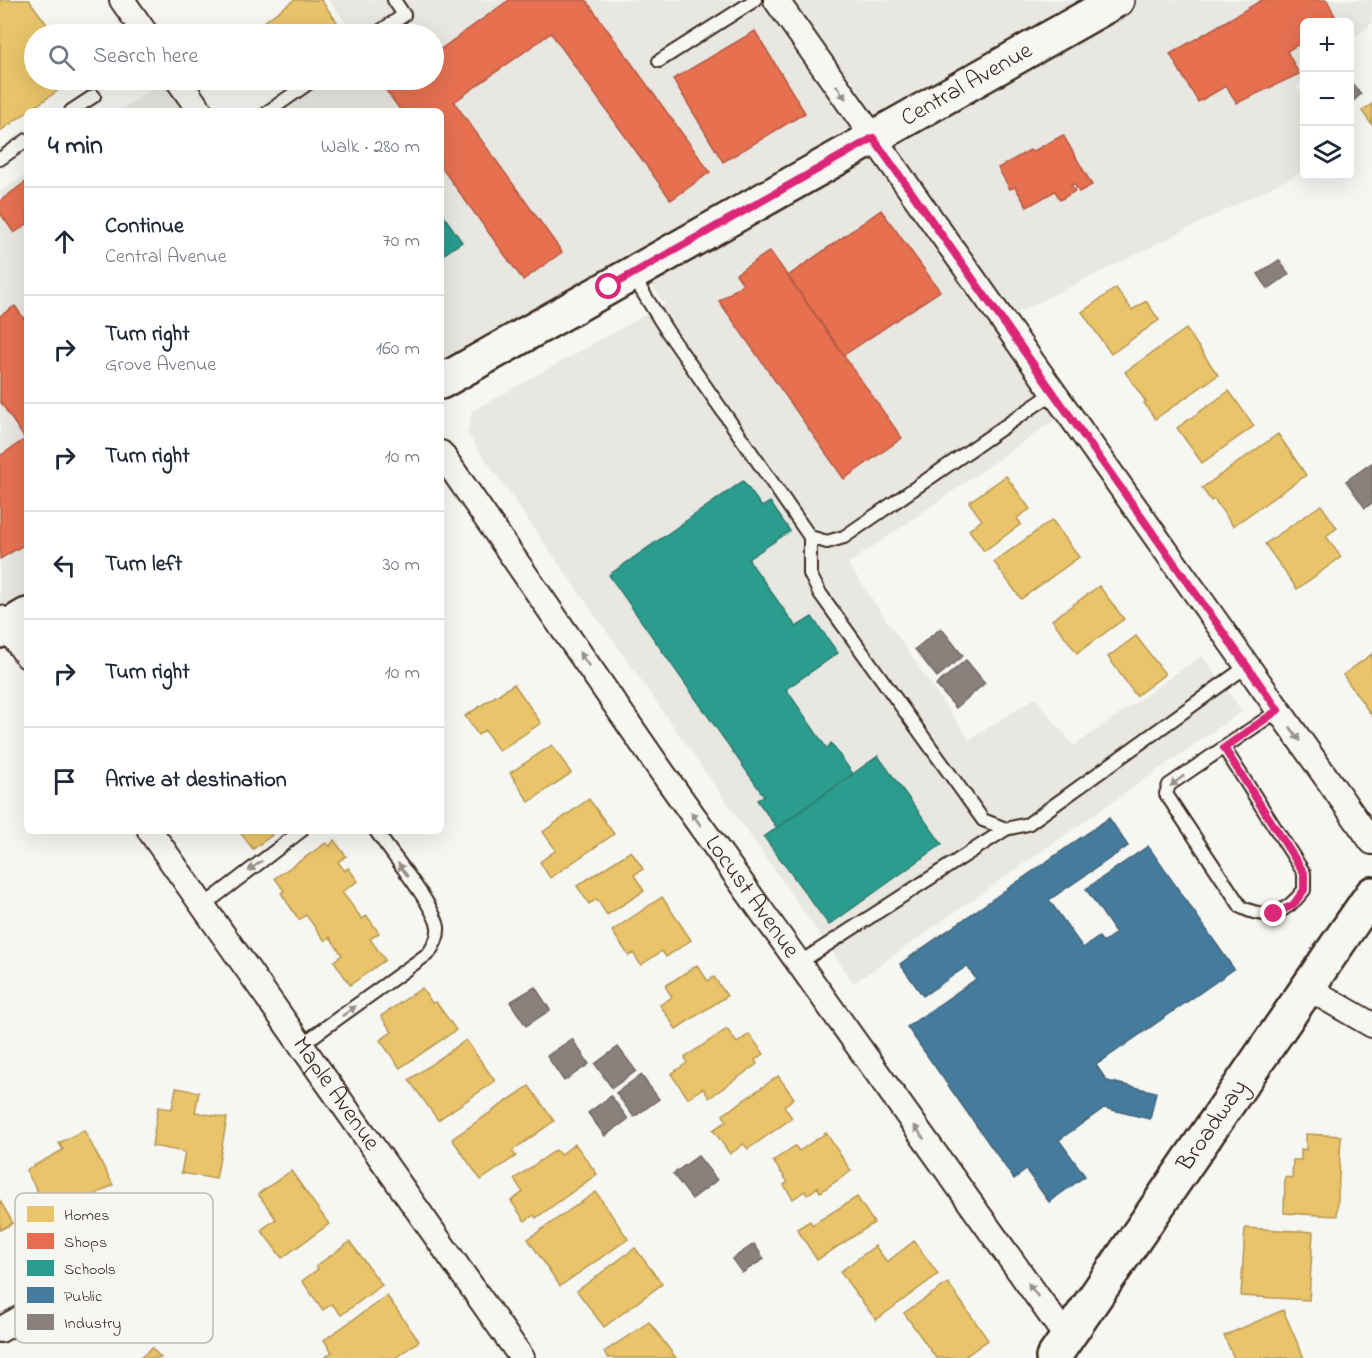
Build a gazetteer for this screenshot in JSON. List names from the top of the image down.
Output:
{
  "streets": {
    "street": [
      "Central Avenue",
      "Locust Avenue",
      "Maple Avenue",
      "Broadway"
    ]
  },
  "crossings": [
    ["Locust Avenue", "Broadway"]
  ],
  "one_way": ["Locust Avenue"],
  "legend": [
    "Homes",
    "Shops",
    "Schools",
    "Public",
    "Industry"
  ],
  "page": {
    "map_buttons": ["+", "−"],
    "search": "Search here",
    "heading": ["4 min", "Walk · 280 m"],
    "list": [
      ["Continue", "Central Avenue", "70 m"],
      ["Turn right", "Grove Avenue", "160 m"],
      ["Turn right", "10 m"],
      ["Turn left", "30 m"],
      ["Turn right", "10 m"],
      "Arrive at destination"
    ]
  }
}
